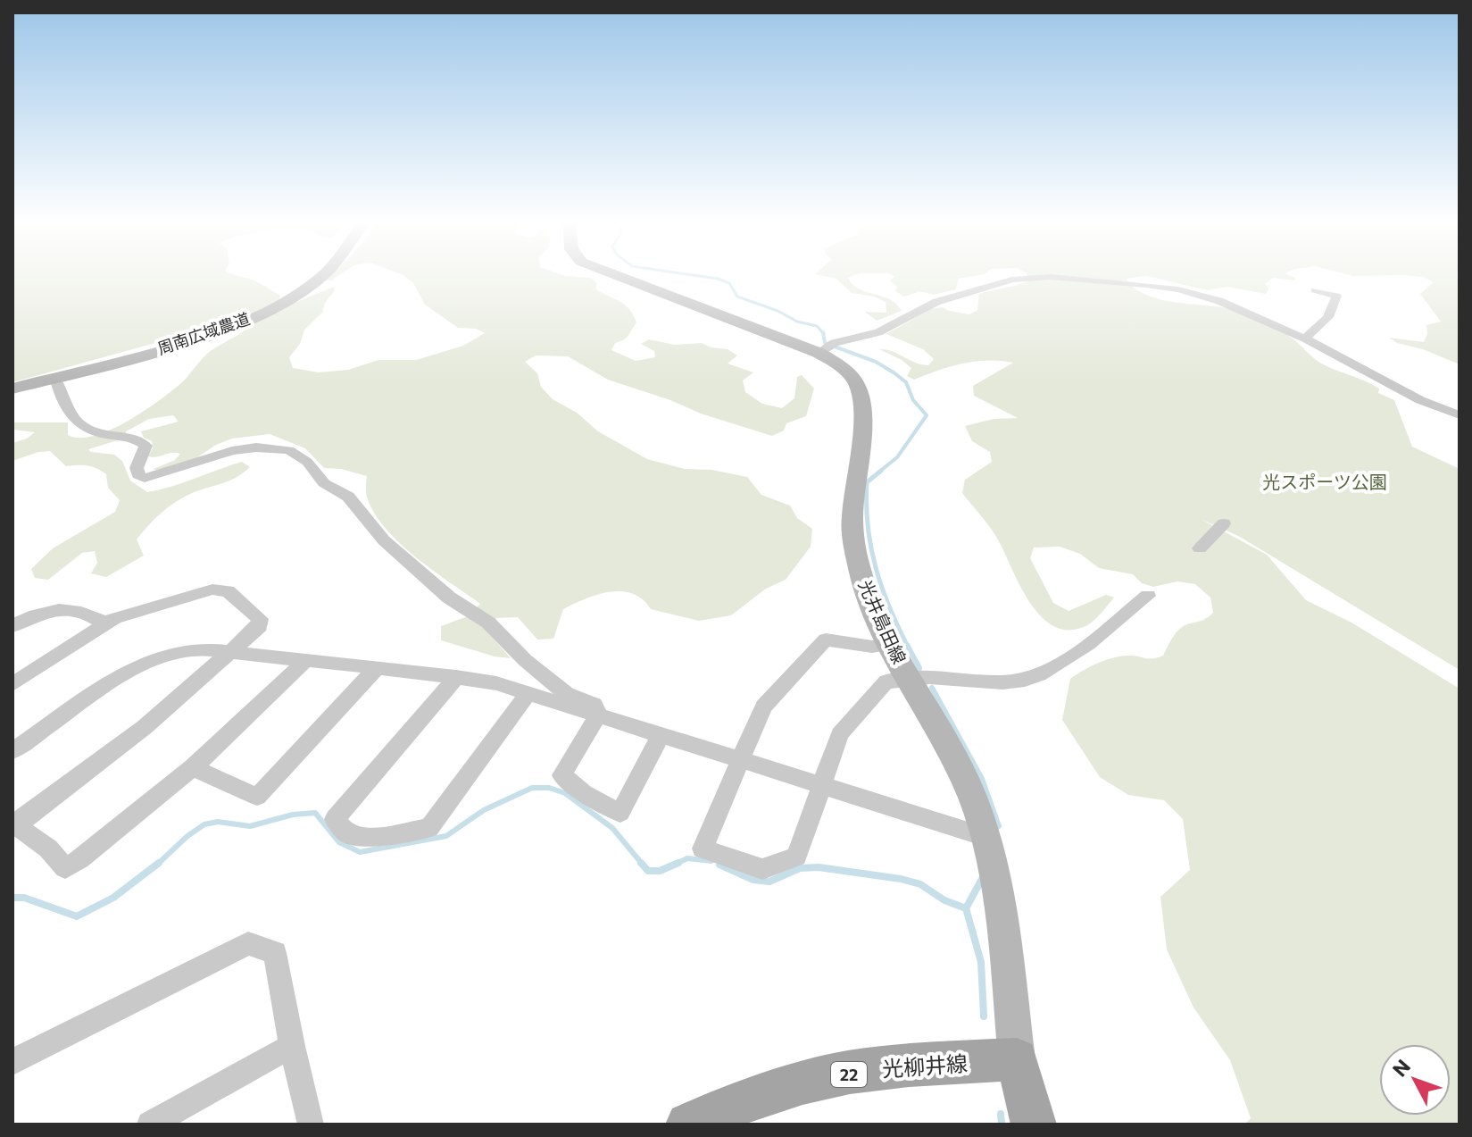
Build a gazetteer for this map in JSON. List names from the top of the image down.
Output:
{
  "streets": {
    "main road": [
      "周南広域農道",
      "光井島田線",
      "光柳井線",
      "22"
    ]
  },
  "crossings": [
    ["光井島田線", "光柳井線"]
  ],
  "parks": ["光スポーツ公園"],
  "north": "top left"
}
